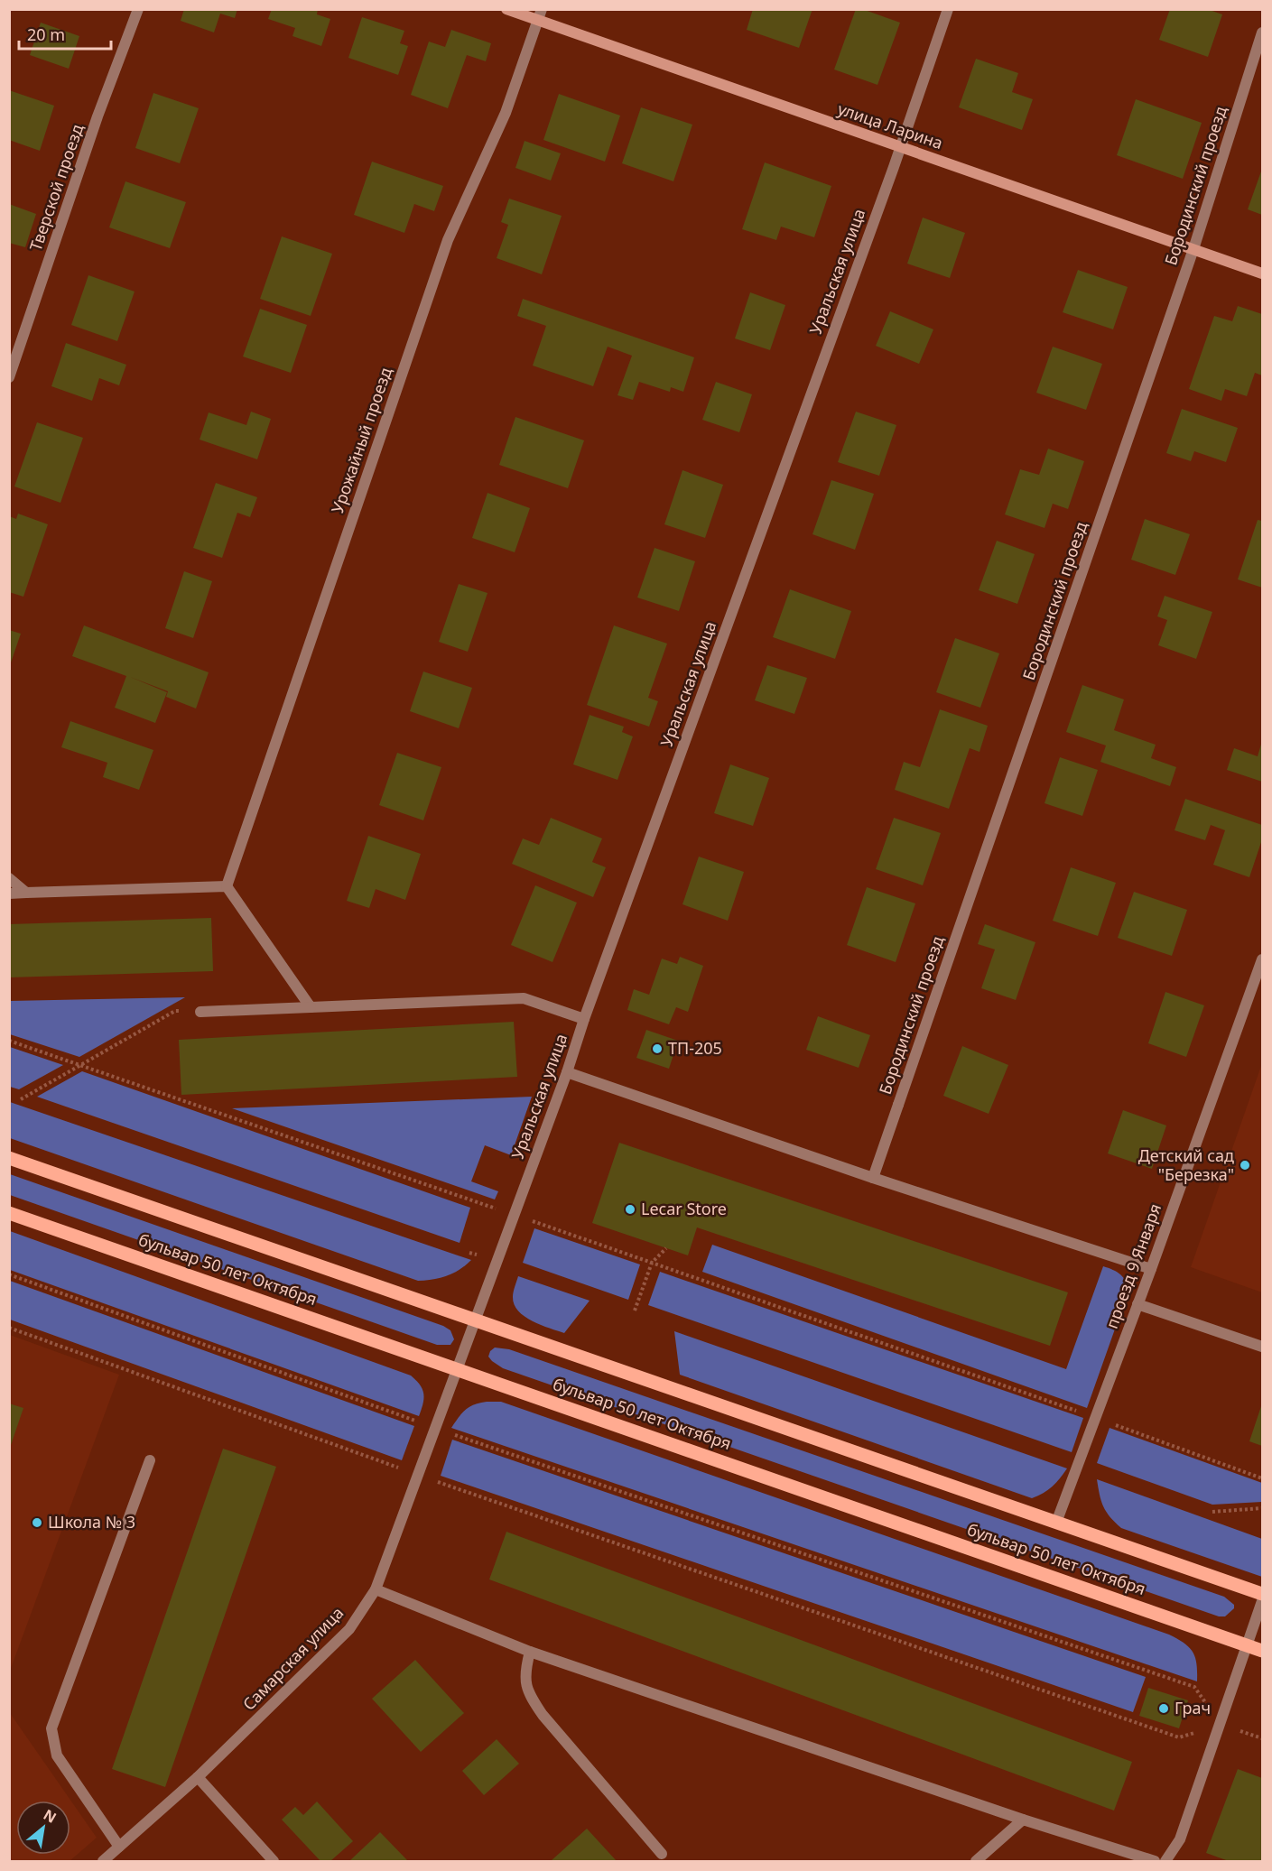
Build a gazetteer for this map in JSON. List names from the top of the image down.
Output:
{
  "streets": {
    "main road": ["бульвар 50 лет Октября"],
    "street": [
      "улица Ларина",
      "Бородинский проезд",
      "Тверской проезд",
      "Уральская улица",
      "Урожайный проезд",
      "проезд 9 Января",
      "Самарская улица"
    ]
  },
  "crossings": [
    ["улица Ларина", "Бородинский проезд"],
    ["улица Ларина", "Уральская улица"],
    ["улица Ларина", "Урожайный проезд"],
    ["Уральская улица", "бульвар 50 лет Октября"],
    ["Уральская улица", "Самарская улица"],
    ["проезд 9 Января", "бульвар 50 лет Октября"],
    ["бульвар 50 лет Октября", "Самарская улица"]
  ],
  "places": [
    "ТП-205",
    "Детский сад \"Березка\"",
    "Lecar Store",
    "Школа № 3",
    "Грач"
  ],
  "scale_bar": "20 m",
  "north": "top right"
}
